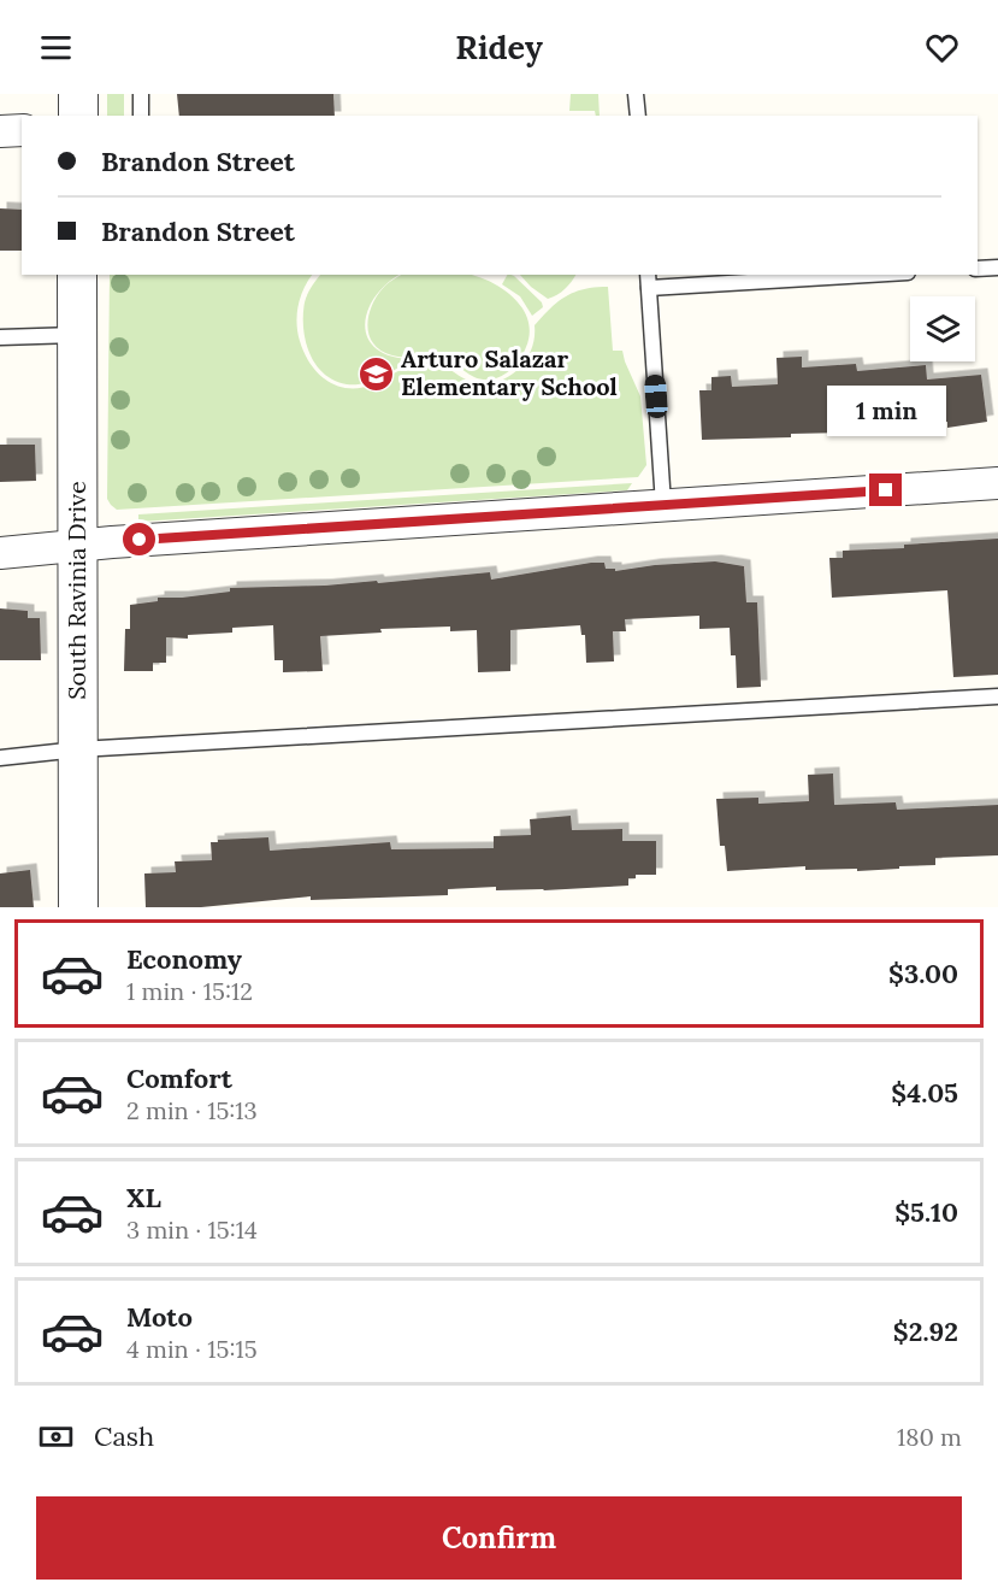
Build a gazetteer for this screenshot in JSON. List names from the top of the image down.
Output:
{
  "streets": {
    "street": ["South Ravinia Drive"]
  },
  "places": {
    "school or university": ["Arturo Salazar Elementary School"]
  },
  "page": {
    "header": "Ridey",
    "banner": ["Brandon Street", "Brandon Street"],
    "bubble": "1 min",
    "list": [
      {
        "name": "Economy",
        "note": "1 min · 15:12",
        "value": "$3.00"
      },
      {
        "name": "Comfort",
        "note": "2 min · 15:13",
        "value": "$4.05"
      },
      {
        "name": "XL",
        "note": "3 min · 15:14",
        "value": "$5.10"
      },
      {
        "name": "Moto",
        "note": "4 min · 15:15",
        "value": "$2.92"
      }
    ],
    "pay": ["Cash", "180 m"],
    "buttons": "Confirm"
  }
}
